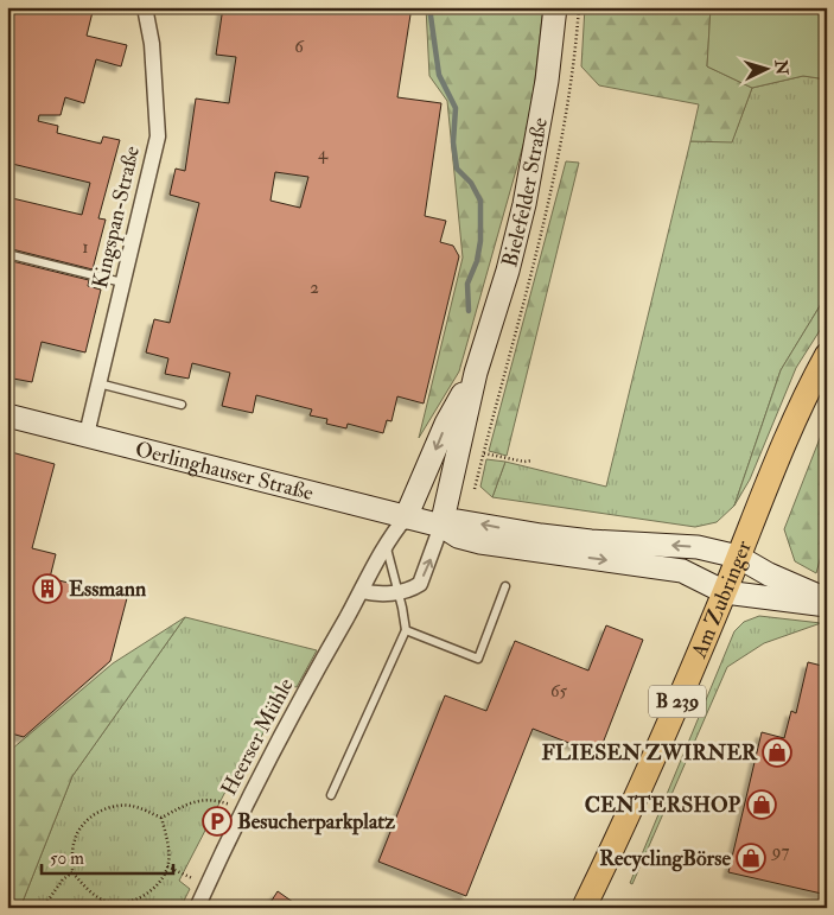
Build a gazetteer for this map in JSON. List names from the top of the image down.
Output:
{
  "streets": {
    "main road": [
      "Bielefelder Straße",
      "Oerlinghauser Straße",
      "Am Zubringer",
      "B 239"
    ],
    "street": ["Kingspan-Straße", "Heerser Mühle"]
  },
  "crossings": [
    ["Bielefelder Straße", "Oerlinghauser Straße"],
    ["Bielefelder Straße", "Heerser Mühle"],
    ["Kingspan-Straße", "Oerlinghauser Straße"],
    ["Oerlinghauser Straße", "Am Zubringer"],
    ["Oerlinghauser Straße", "Heerser Mühle"]
  ],
  "places": {
    "building": ["Essmann"],
    "shop": ["FLIESEN ZWIRNER", "CENTERSHOP", "RecyclingBörse"],
    "parking": ["Besucherparkplatz"]
  },
  "house_numbers": [
    "6",
    "4",
    "1",
    "2",
    "65",
    "97"
  ],
  "scale_bar": "50 m",
  "north": "right"
}
